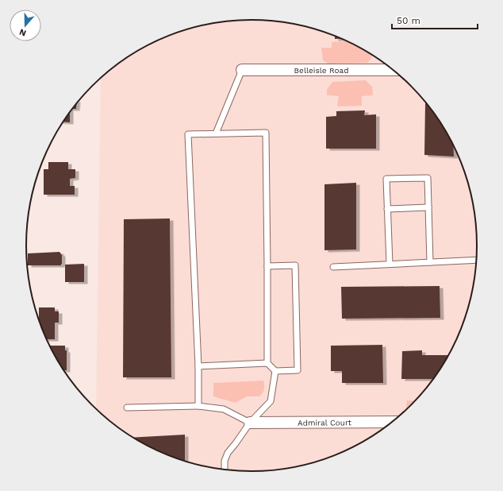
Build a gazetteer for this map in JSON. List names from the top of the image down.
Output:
{
  "streets": {
    "street": ["Belleisle Road", "Admiral Court"]
  },
  "scale_bar": "50 m",
  "north": "bottom"
}
